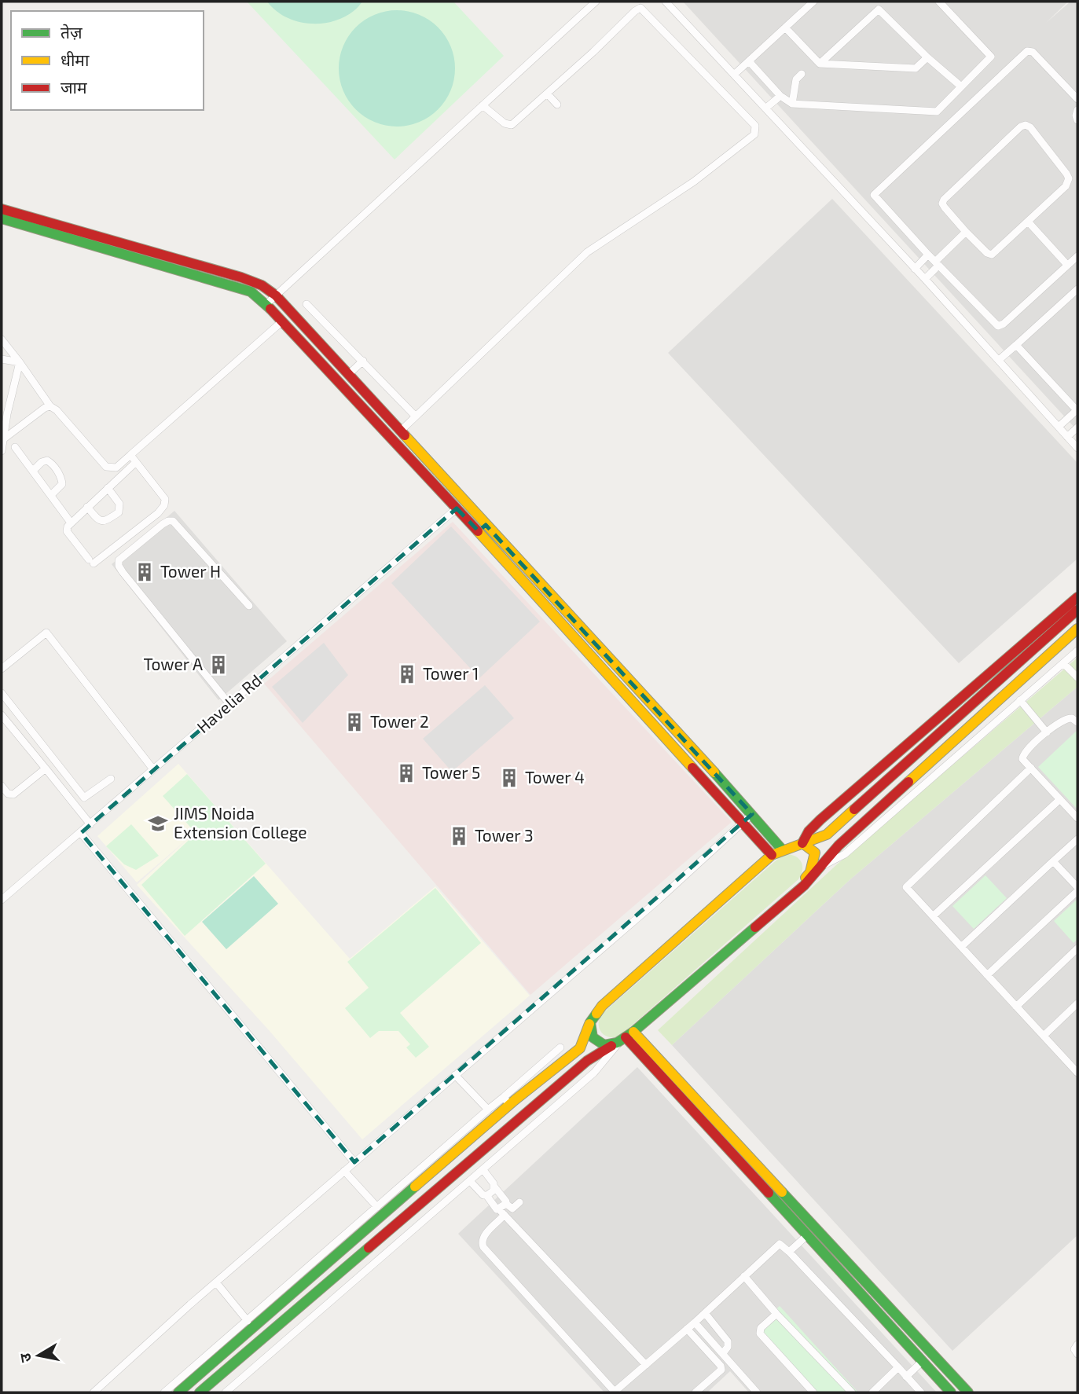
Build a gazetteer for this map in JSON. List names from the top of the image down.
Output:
{
  "streets": {
    "street": ["Havelia Rd"]
  },
  "places": {
    "building": [
      "Tower H",
      "Tower A",
      "Tower 1",
      "Tower 2",
      "Tower 5",
      "Tower 4",
      "Tower 3"
    ],
    "school or university": ["JIMS Noida Extension College"]
  },
  "legend": ["तेज़", "धीमा", "जाम"],
  "north": "left"
}
